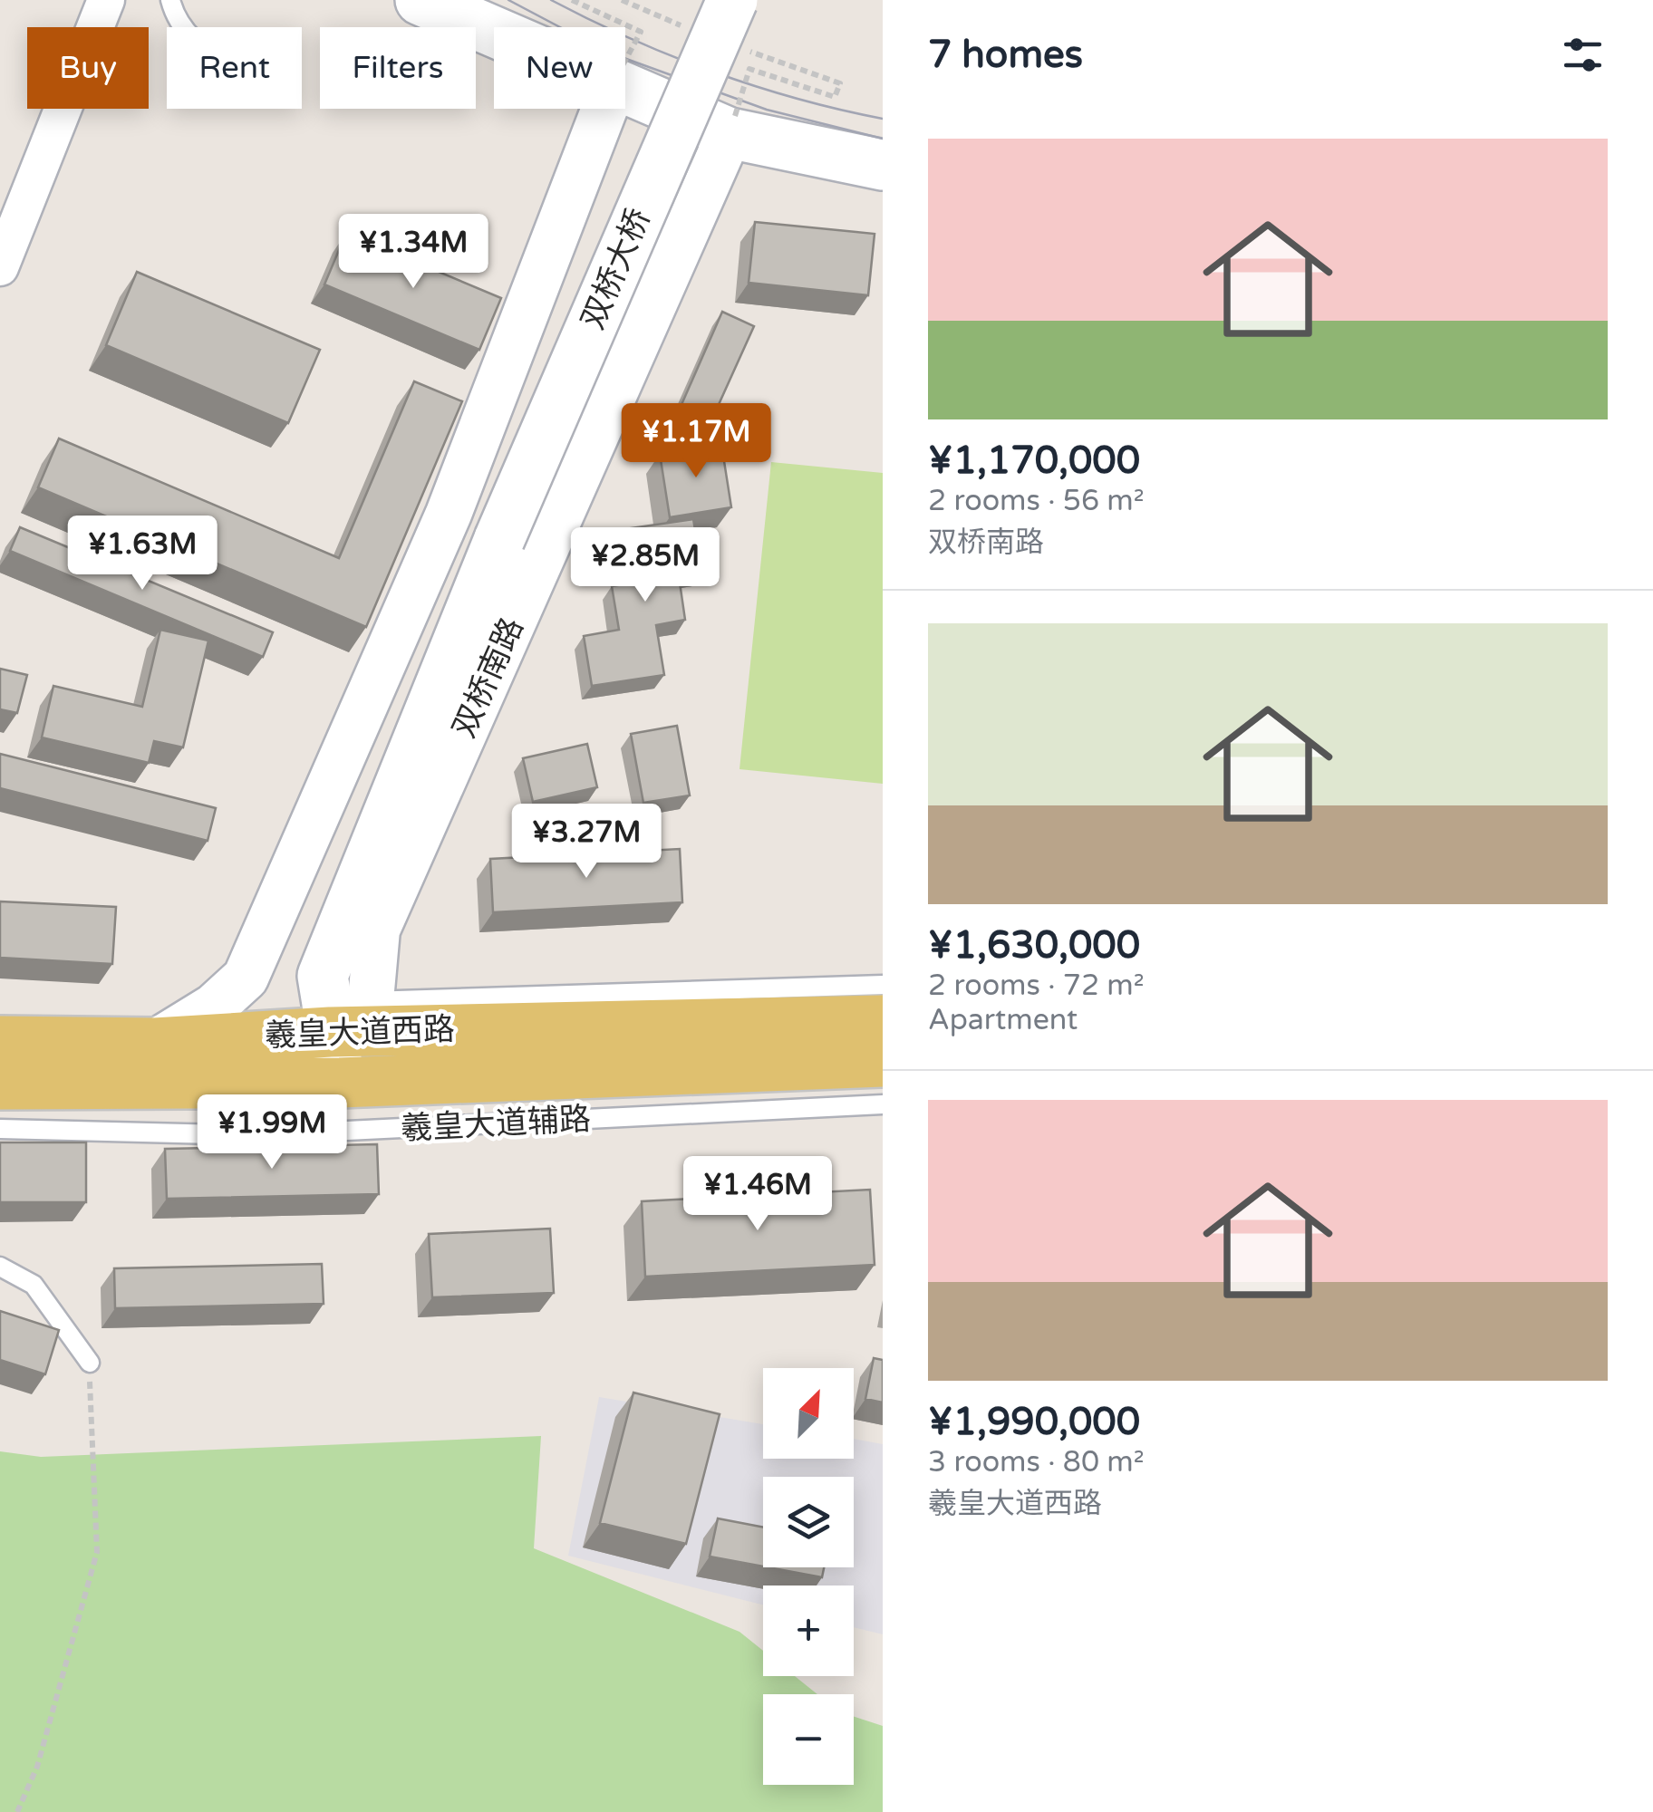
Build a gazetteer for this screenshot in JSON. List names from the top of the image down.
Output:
{
  "streets": {
    "main road": ["双桥大桥", "羲皇大道西路"],
    "street": ["双桥南路"],
    "lane": ["羲皇大道辅路"]
  },
  "crossings": [
    ["双桥大桥", "双桥南路"],
    ["双桥大桥", "羲皇大道西路"],
    ["双桥南路", "羲皇大道西路"]
  ],
  "north": "top right",
  "page": {
    "heading": "7 homes",
    "chip": [
      "Buy",
      "Rent",
      "Filters",
      "New"
    ],
    "list": [
      {
        "name": "¥1,170,000",
        "note": "2 rooms · 56 m² · 双桥南路"
      },
      {
        "name": "¥1,630,000",
        "note": "2 rooms · 72 m² · Apartment"
      },
      {
        "name": "¥1,990,000",
        "note": "3 rooms · 80 m² · 羲皇大道西路"
      }
    ],
    "price": [
      "¥1.34M",
      "¥1.17M",
      "¥1.63M",
      "¥2.85M",
      "¥3.27M",
      "¥1.99M",
      "¥1.46M"
    ],
    "map_buttons": ["+", "−"]
  }
}
